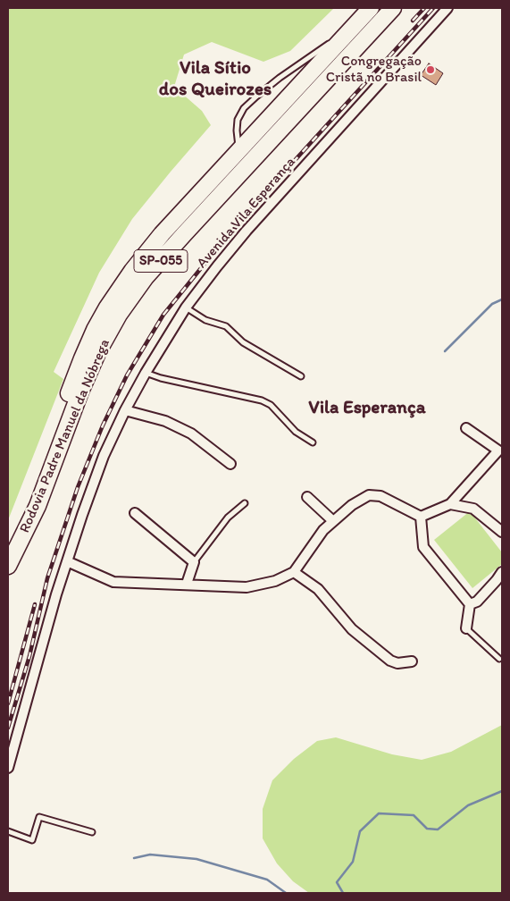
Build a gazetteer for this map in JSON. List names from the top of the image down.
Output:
{
  "streets": {
    "highway": ["SP-055", "Rodovia Padre Manuel da Nóbrega"],
    "street": ["Avenida Vila Esperança"]
  },
  "districts": ["Vila Sítio dos Queirozes", "Vila Esperança"],
  "places": ["Congregação Cristã no Brasil"]
}
